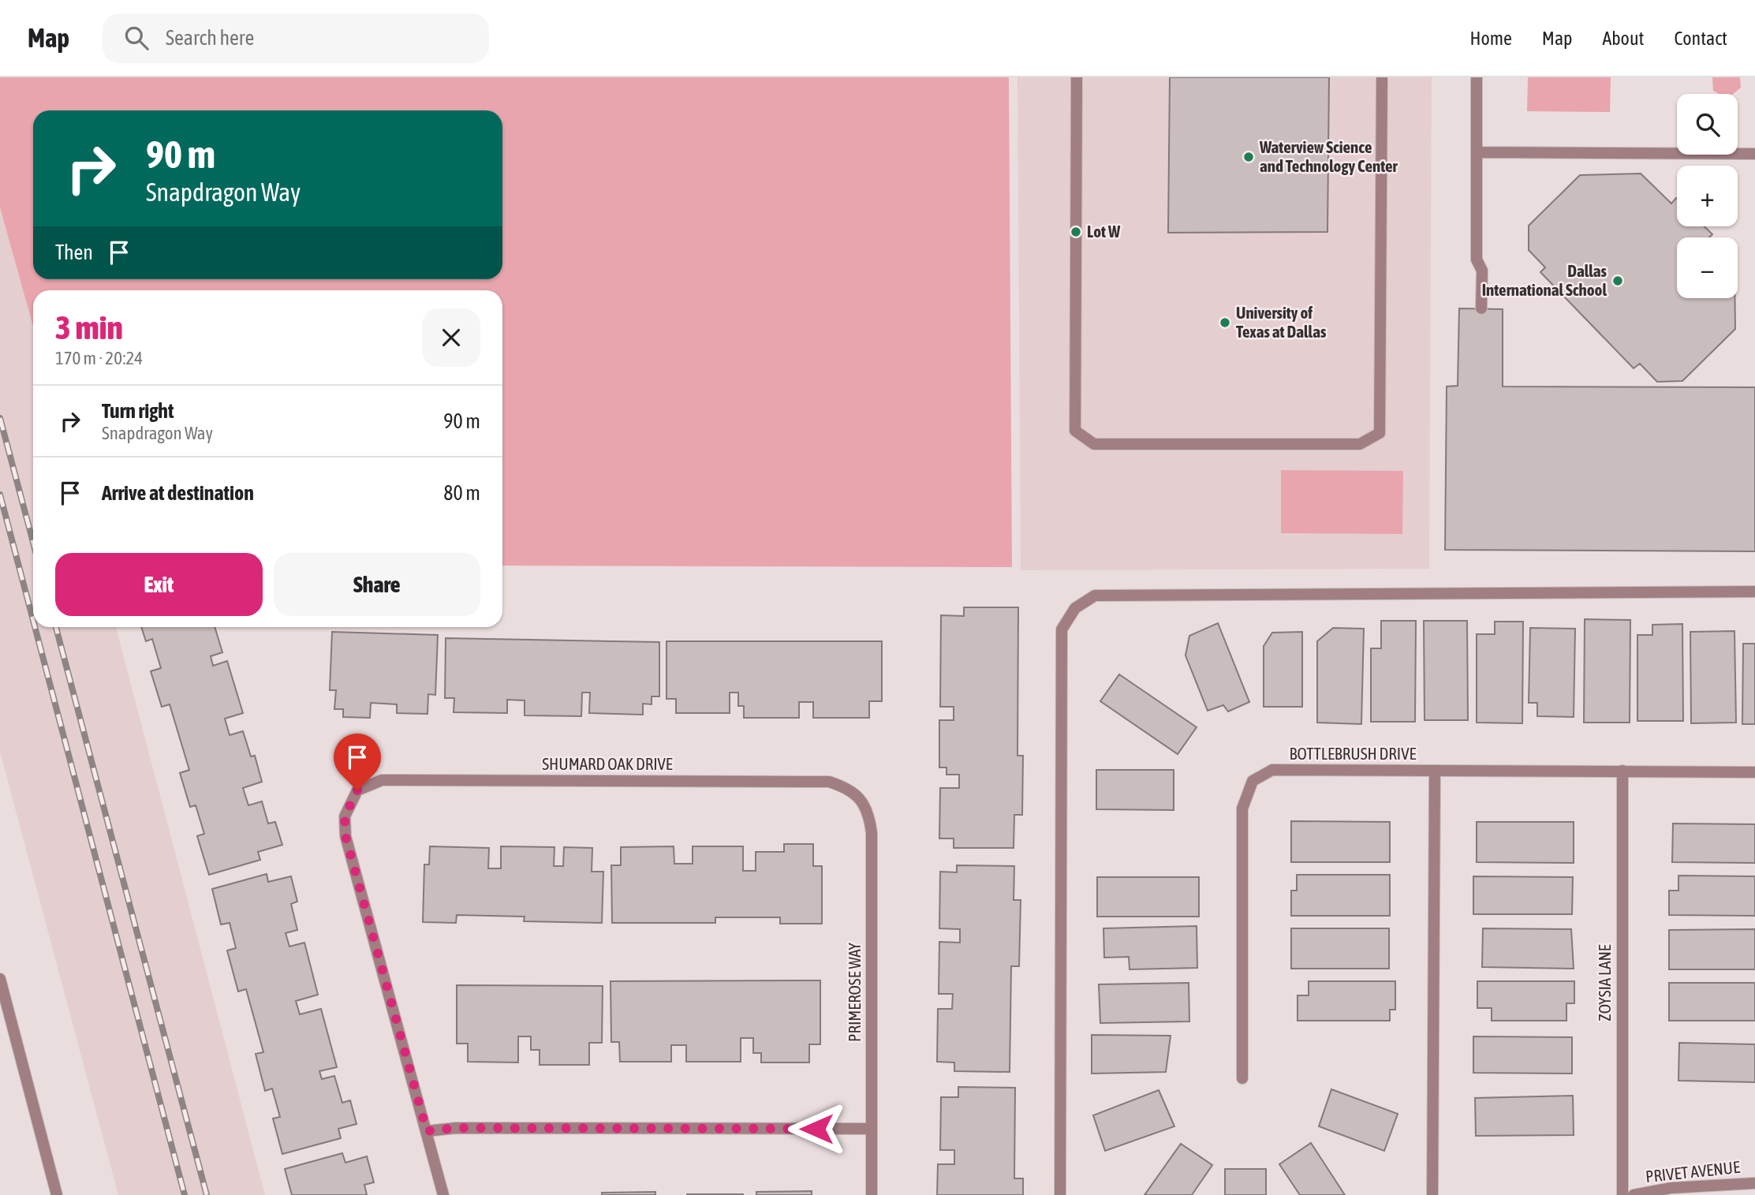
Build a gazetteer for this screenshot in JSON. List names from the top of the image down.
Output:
{
  "streets": {
    "street": [
      "BOTTLEBRUSH DRIVE",
      "SHUMARD OAK DRIVE",
      "ZOYSIA LANE",
      "PRIMEROSE WAY",
      "PRIVET AVENUE"
    ]
  },
  "crossings": [
    ["BOTTLEBRUSH DRIVE", "ZOYSIA LANE"],
    ["SHUMARD OAK DRIVE", "PRIMEROSE WAY"]
  ],
  "places": [
    "Waterview Science and Technology Center",
    "Lot W",
    "Dallas International School",
    "University of Texas at Dallas"
  ],
  "page": {
    "header": "Map",
    "search": "Search here",
    "nav": [
      "Home",
      "Map",
      "About",
      "Contact"
    ],
    "map_buttons": ["+", "−"],
    "turn": ["90 m", "Snapdragon Way"],
    "then": "Then",
    "heading": ["3 min", "170 m · 20:24"],
    "list": [
      {
        "name": "Turn right",
        "note": "Snapdragon Way",
        "value": "90 m"
      },
      {
        "name": "Arrive at destination",
        "value": "80 m"
      }
    ],
    "buttons": ["Exit", "Share"]
  }
}
